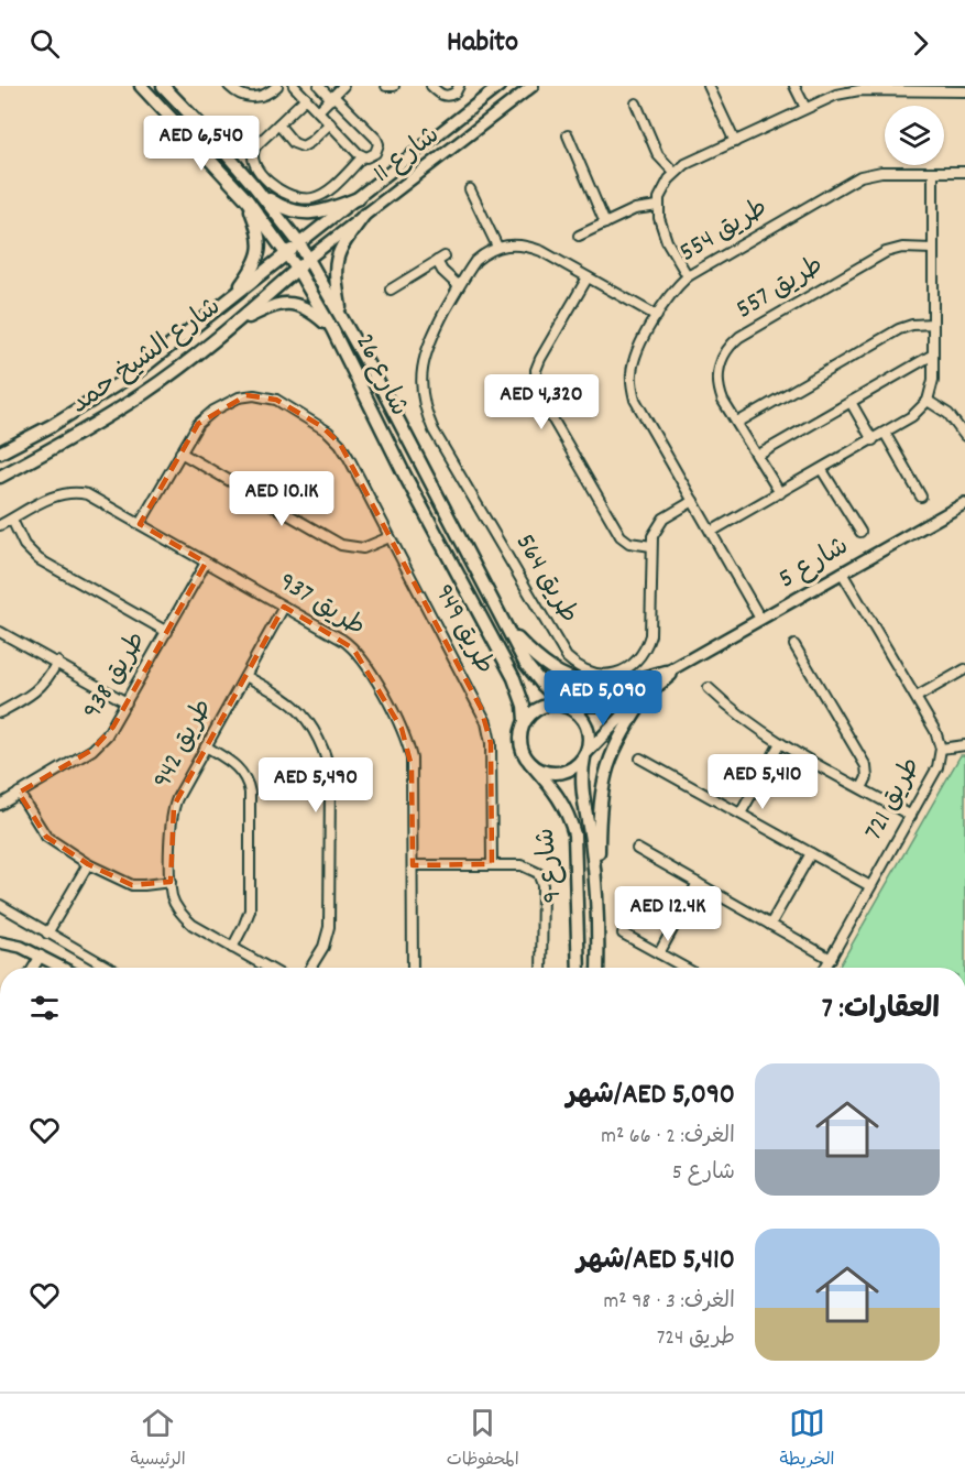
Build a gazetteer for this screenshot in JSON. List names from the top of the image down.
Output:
{
  "streets": {
    "main road": ["شارع الشيخ حمد", "شارع 26", "شارع 9"],
    "street": [
      "شارع 11",
      "طريق 554",
      "طريق 557",
      "شارع 5",
      "طريق 564",
      "طريق 937",
      "طريق 949",
      "طريق 938",
      "طريق 942",
      "طريق 721"
    ]
  },
  "crossings": [
    ["شارع 11", "شارع الشيخ حمد"],
    ["شارع 11", "شارع 26"],
    ["طريق 554", "شارع 5"],
    ["طريق 554", "طريق 564"],
    ["شارع الشيخ حمد", "شارع 26"],
    ["شارع 26", "شارع 5"],
    ["شارع 26", "شارع 9"],
    ["شارع 5", "طريق 721"],
    ["شارع 5", "شارع 9"],
    ["طريق 937", "طريق 949"],
    ["طريق 937", "طريق 938"],
    ["طريق 937", "طريق 942"]
  ],
  "page": {
    "header": "Habito",
    "price": [
      "AED 6,540",
      "AED 4,320",
      "AED 10.1K",
      "AED 5,090",
      "AED 5,410",
      "AED 5,490",
      "AED 12.4K"
    ],
    "heading": "العقارات: 7",
    "list": [
      {
        "name": "AED 5,090/شهر",
        "note": "الغرف: 2 · 66 m² · شارع 5"
      },
      {
        "name": "AED 5,410/شهر",
        "note": "الغرف: 3 · 98 m² · طريق 724"
      }
    ],
    "tabs": ["الخريطة", "المحفوظات", "الرئيسية"]
  }
}
